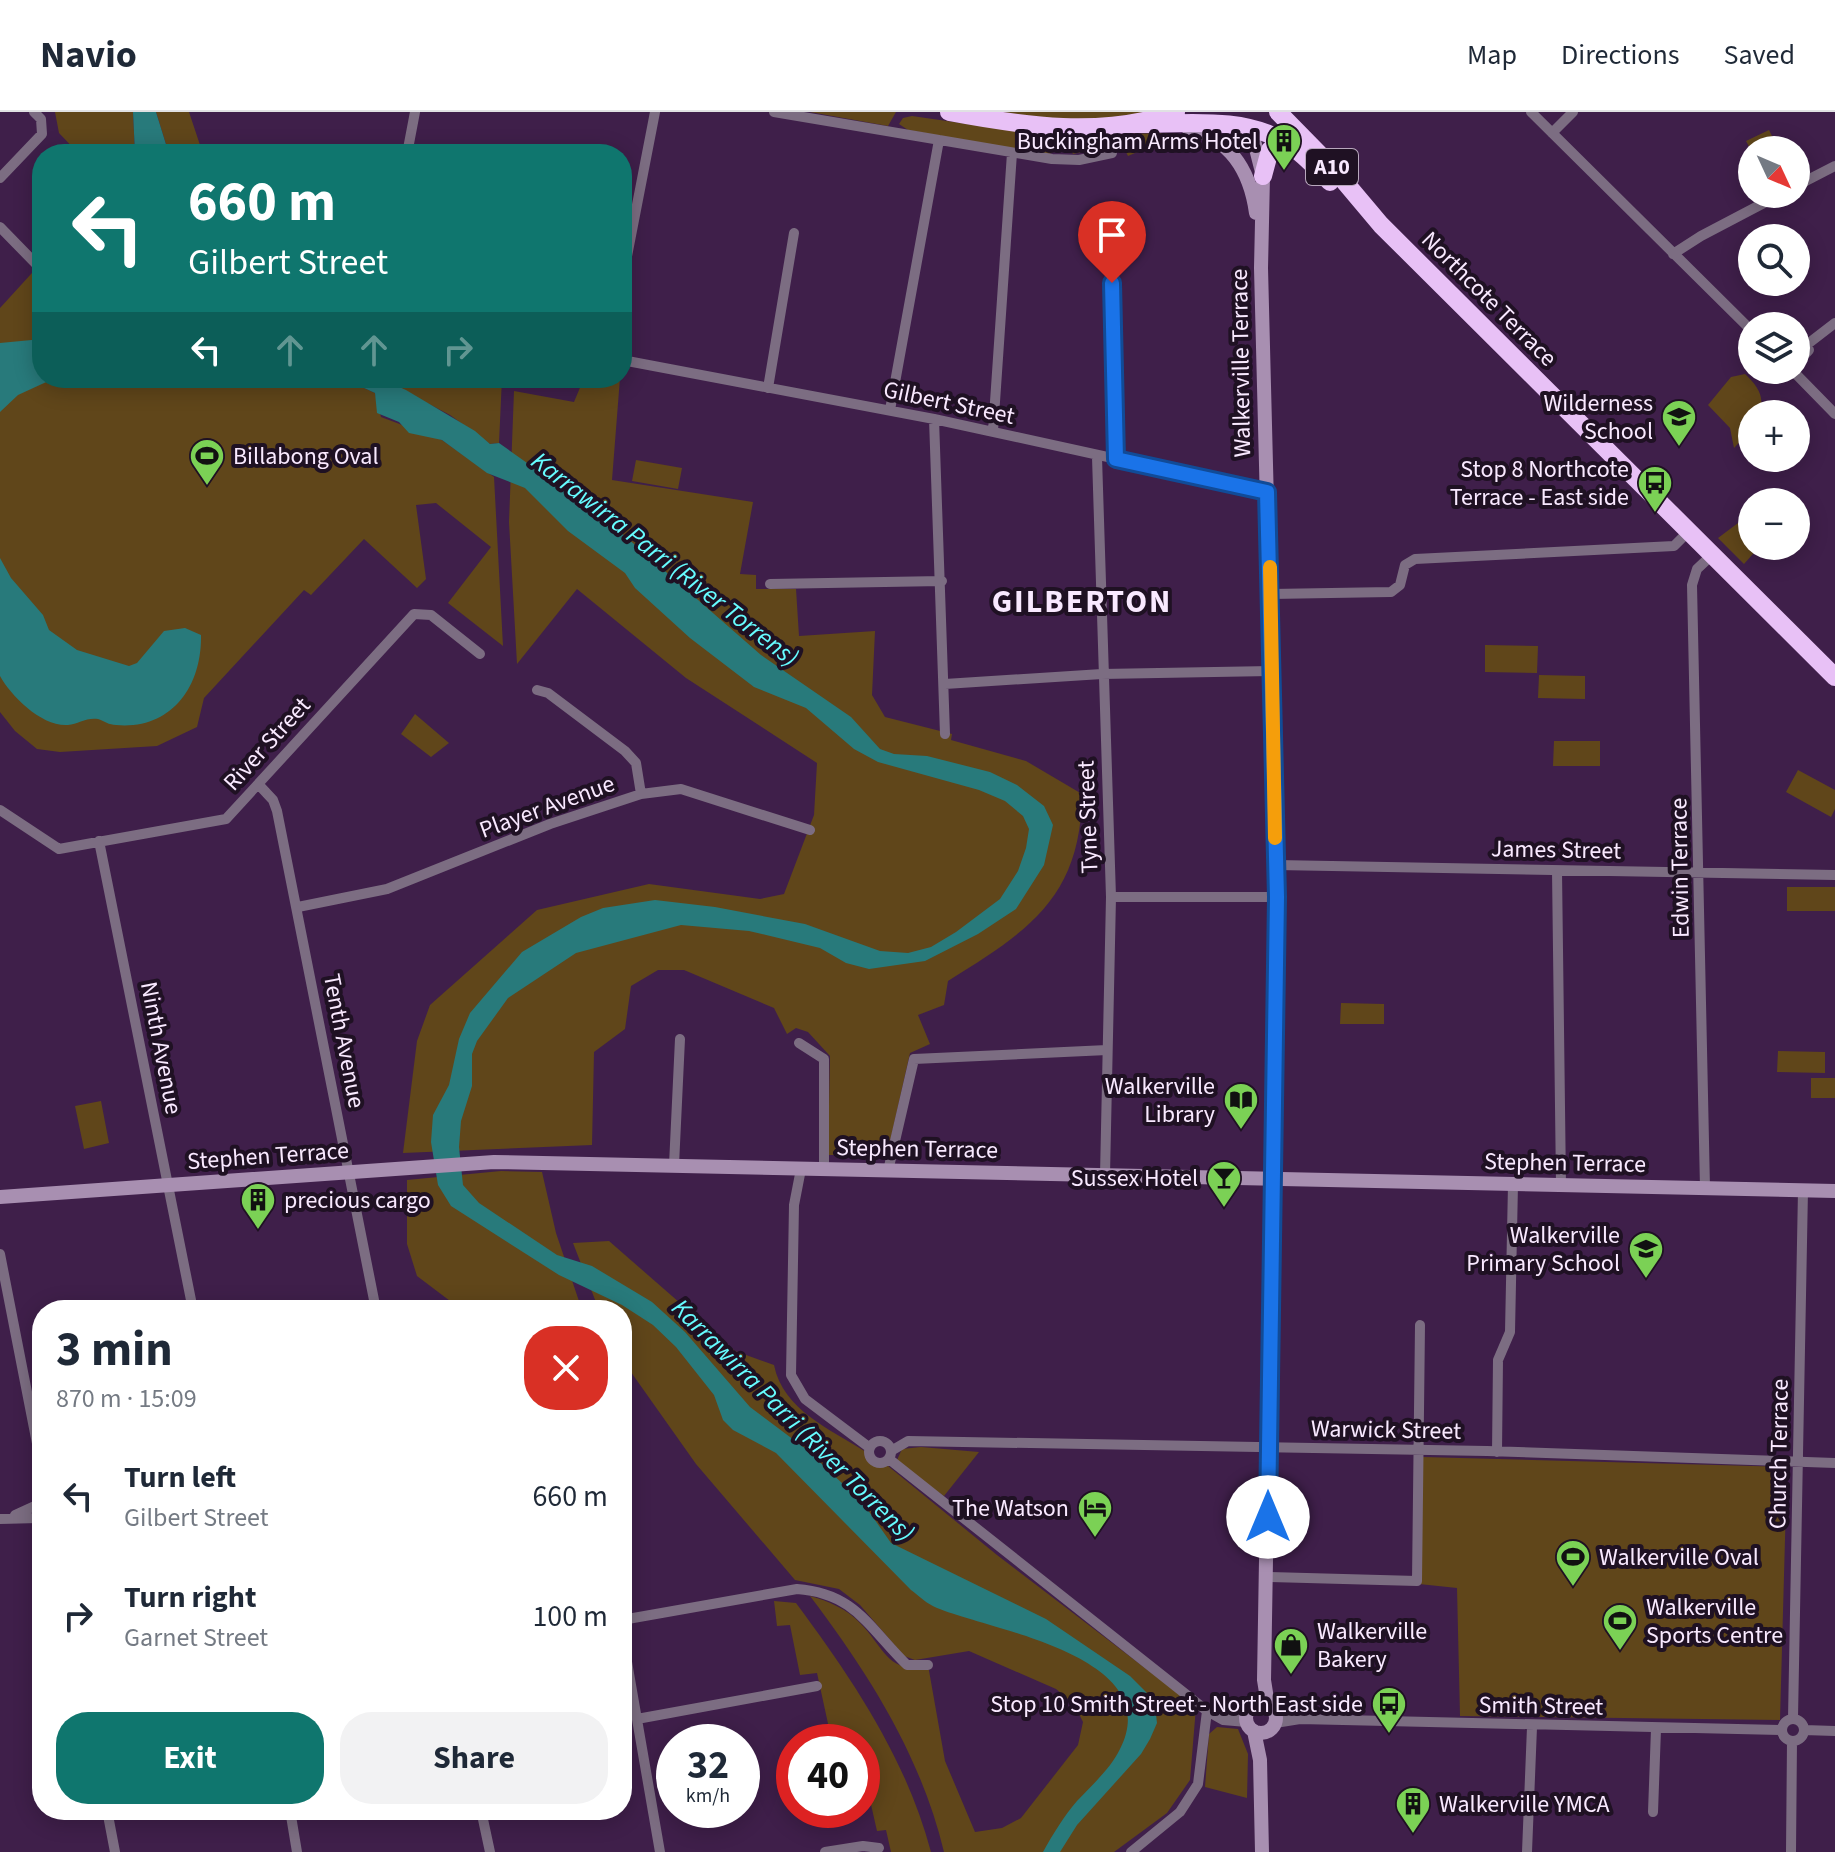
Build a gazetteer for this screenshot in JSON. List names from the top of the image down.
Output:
{
  "streets": {
    "highway": ["A10", "Northcote Terrace"],
    "street": [
      "Walkerville Terrace",
      "Gilbert Street",
      "River Street",
      "Player Avenue",
      "Tyne Street",
      "James Street",
      "Edwin Terrace",
      "Tenth Avenue",
      "Ninth Avenue",
      "Stephen Terrace",
      "Warwick Street",
      "Church Terrace",
      "Smith Street"
    ]
  },
  "crossings": [
    ["Northcote Terrace", "Walkerville Terrace"],
    ["Northcote Terrace", "Edwin Terrace"],
    ["Walkerville Terrace", "Gilbert Street"],
    ["Walkerville Terrace", "James Street"],
    ["Walkerville Terrace", "Stephen Terrace"],
    ["Walkerville Terrace", "Warwick Street"],
    ["Walkerville Terrace", "Smith Street"],
    ["Gilbert Street", "Tyne Street"],
    ["River Street", "Tenth Avenue"],
    ["River Street", "Ninth Avenue"],
    ["Player Avenue", "Tenth Avenue"],
    ["Tyne Street", "Stephen Terrace"],
    ["James Street", "Edwin Terrace"],
    ["Edwin Terrace", "Stephen Terrace"],
    ["Tenth Avenue", "Stephen Terrace"],
    ["Ninth Avenue", "Stephen Terrace"],
    ["Stephen Terrace", "Church Terrace"],
    ["Warwick Street", "Church Terrace"],
    ["Church Terrace", "Smith Street"]
  ],
  "districts": ["GILBERTON"],
  "water": ["Karrawirra Parri (River Torrens)"],
  "places": {
    "building": ["Buckingham Arms Hotel", "precious cargo", "Walkerville YMCA"],
    "school or university": ["Wilderness School", "Walkerville Primary School"],
    "sports": ["Billabong Oval", "Walkerville Oval", "Walkerville Sports Centre"],
    "bus stop": ["Stop 8 Northcote Terrace - East side", "Stop 10 Smith Street - North East side"],
    "library": ["Walkerville Library"],
    "bar": ["Sussex Hotel"],
    "hotel": ["The Watson"],
    "shop": ["Walkerville Bakery"]
  },
  "north": "bottom right",
  "page": {
    "header": "Navio",
    "nav": ["Map", "Directions", "Saved"],
    "map_buttons": ["+", "−"],
    "turn": ["660 m", "Gilbert Street"],
    "heading": ["3 min", "870 m · 15:09"],
    "list": [
      {
        "name": "Turn left",
        "note": "Gilbert Street",
        "value": "660 m"
      },
      {
        "name": "Turn right",
        "note": "Garnet Street",
        "value": "100 m"
      }
    ],
    "buttons": ["Exit", "Share"],
    "speed": "32 km/h",
    "limit": "40"
  }
}
